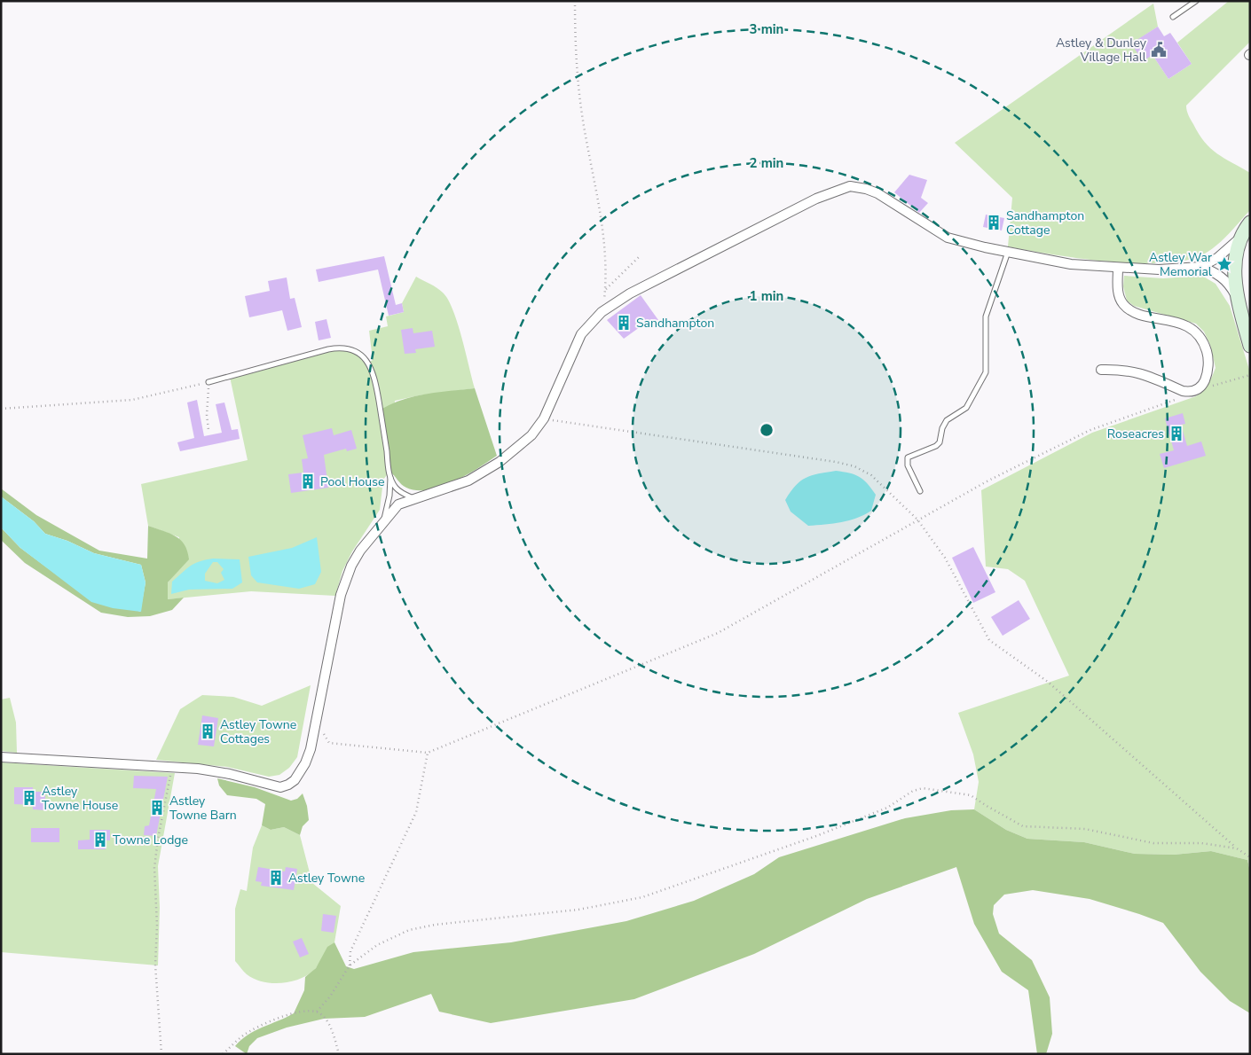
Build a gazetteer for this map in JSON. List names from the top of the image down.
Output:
{
  "places": {
    "public building": ["Astley & Dunley Village Hall"],
    "building": [
      "Sandhampton Cottage",
      "Sandhampton",
      "Roseacres",
      "Pool House",
      "Astley Towne Cottages",
      "Astley Towne House",
      "Astley Towne Barn",
      "Towne Lodge",
      "Astley Towne"
    ],
    "place": ["Astley War Memorial"]
  },
  "rings": ["3 min", "2 min", "1 min"]
}
